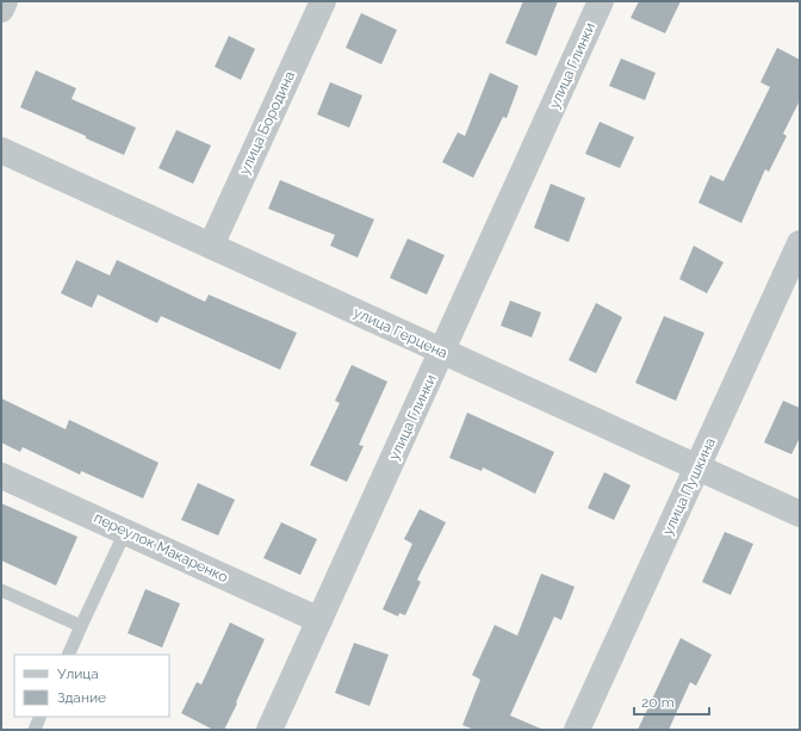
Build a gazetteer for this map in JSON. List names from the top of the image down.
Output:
{
  "streets": {
    "street": [
      "улица Глинки",
      "улица Бородина",
      "улица Герцена",
      "улица Пушкина",
      "переулок Макаренко"
    ]
  },
  "crossings": [
    ["улица Глинки", "улица Герцена"],
    ["улица Глинки", "переулок Макаренко"],
    ["улица Бородина", "улица Герцена"],
    ["улица Герцена", "улица Пушкина"]
  ],
  "legend": ["Улица", "Здание"],
  "scale_bar": "20 m"
}
